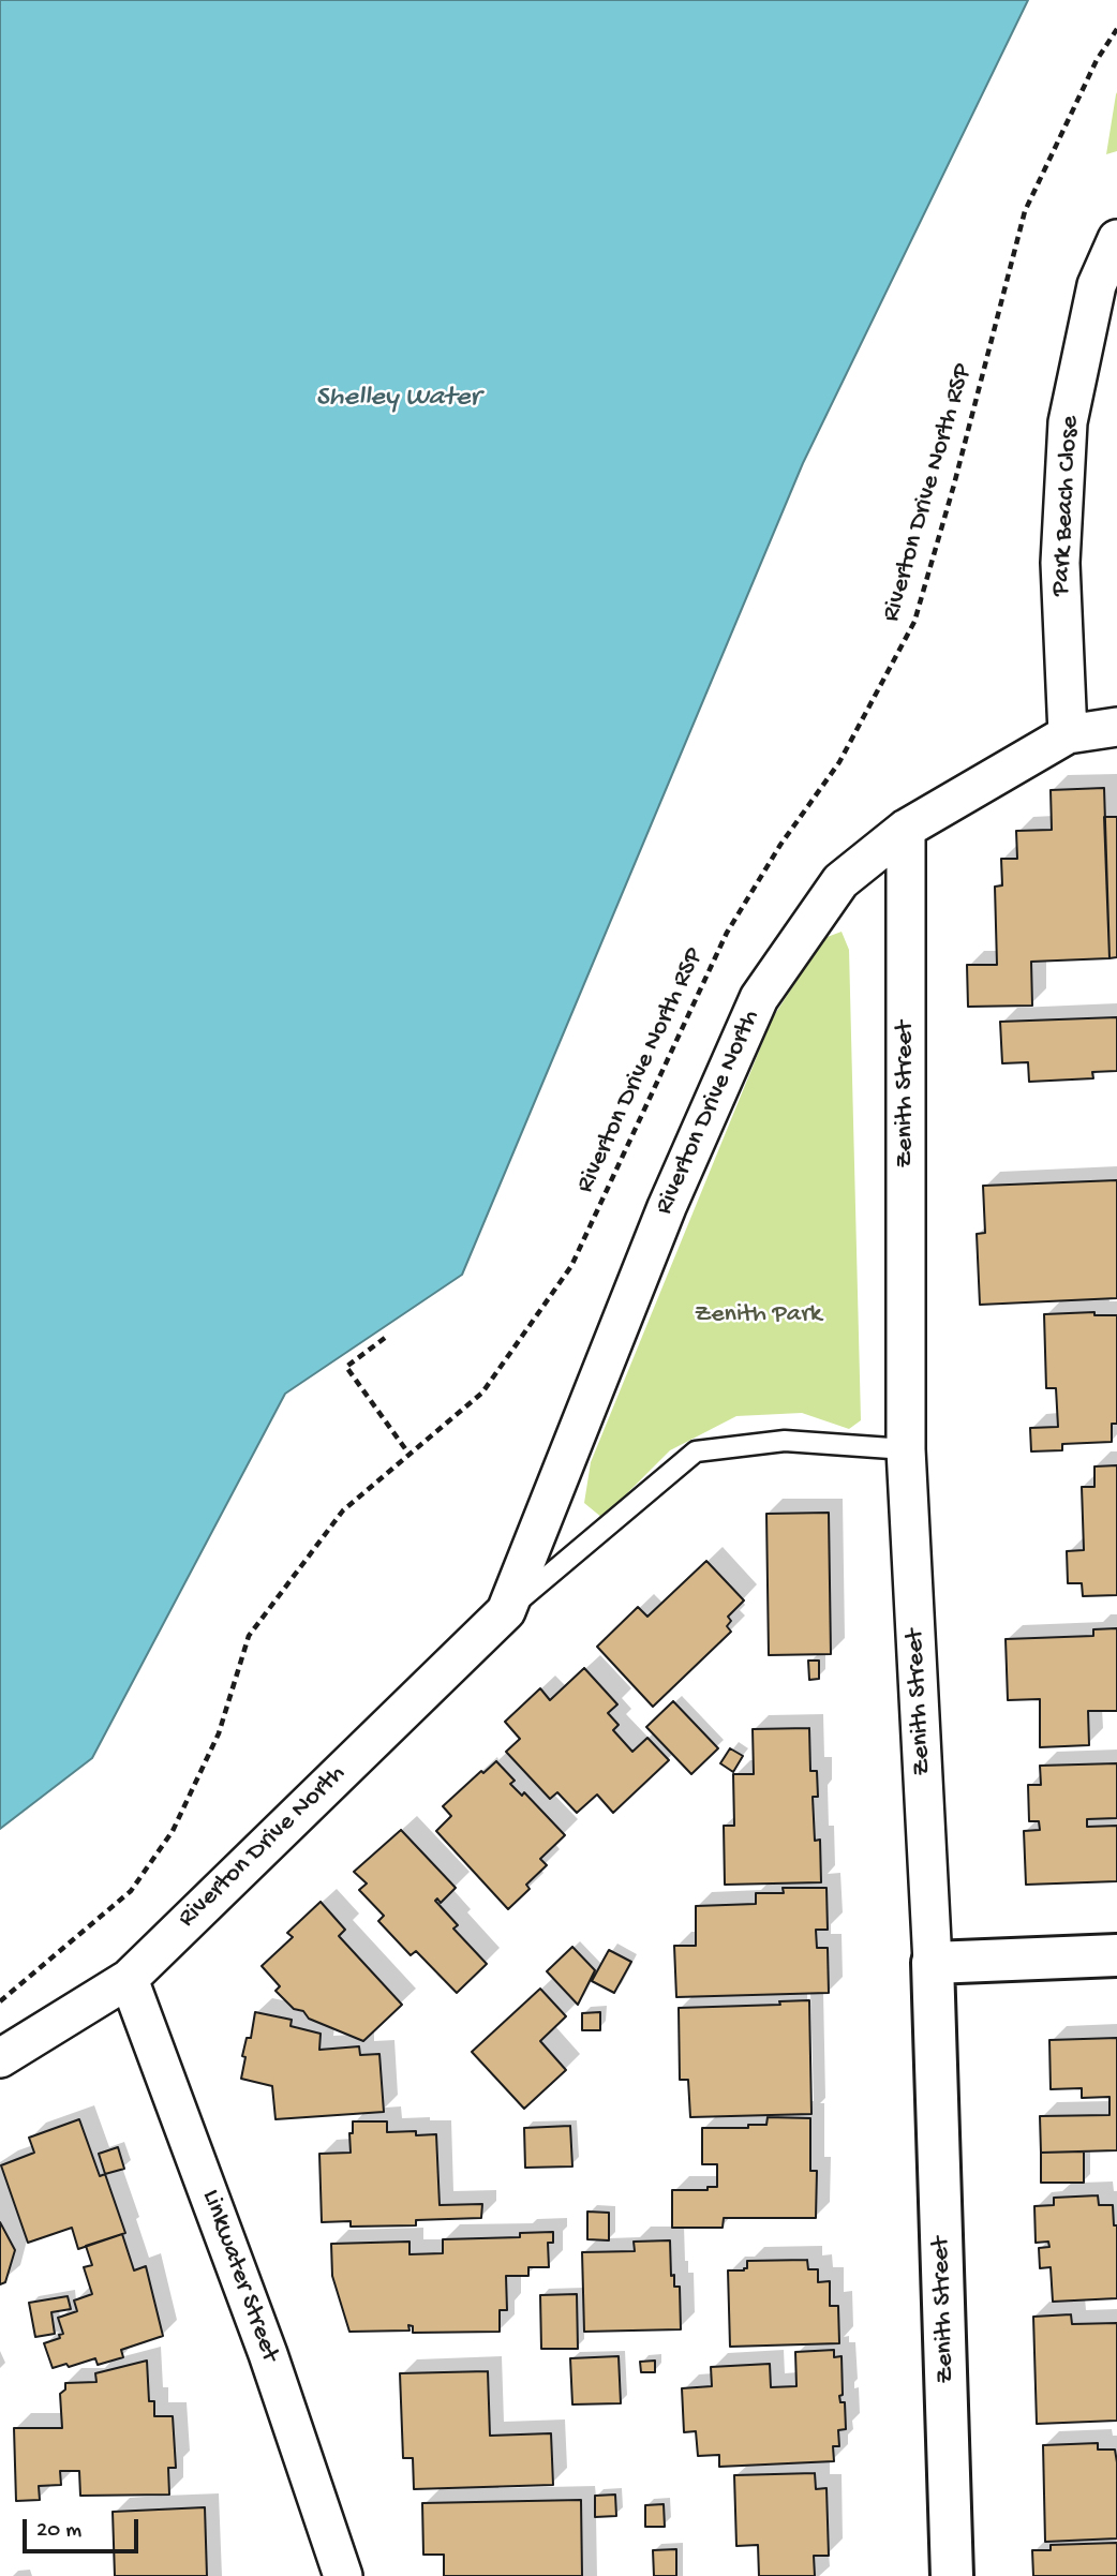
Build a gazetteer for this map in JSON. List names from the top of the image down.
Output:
{
  "streets": {
    "street": [
      "Park Beach Close",
      "Zenith Street",
      "Riverton Drive North",
      "Linkwater Street"
    ],
    "path": ["Riverton Drive North RSP"]
  },
  "crossings": [
    ["Park Beach Close", "Riverton Drive North"],
    ["Zenith Street", "Riverton Drive North"],
    ["Riverton Drive North", "Linkwater Street"]
  ],
  "water": ["Shelley Water"],
  "parks": ["Zenith Park"],
  "scale_bar": "20 m"
}
